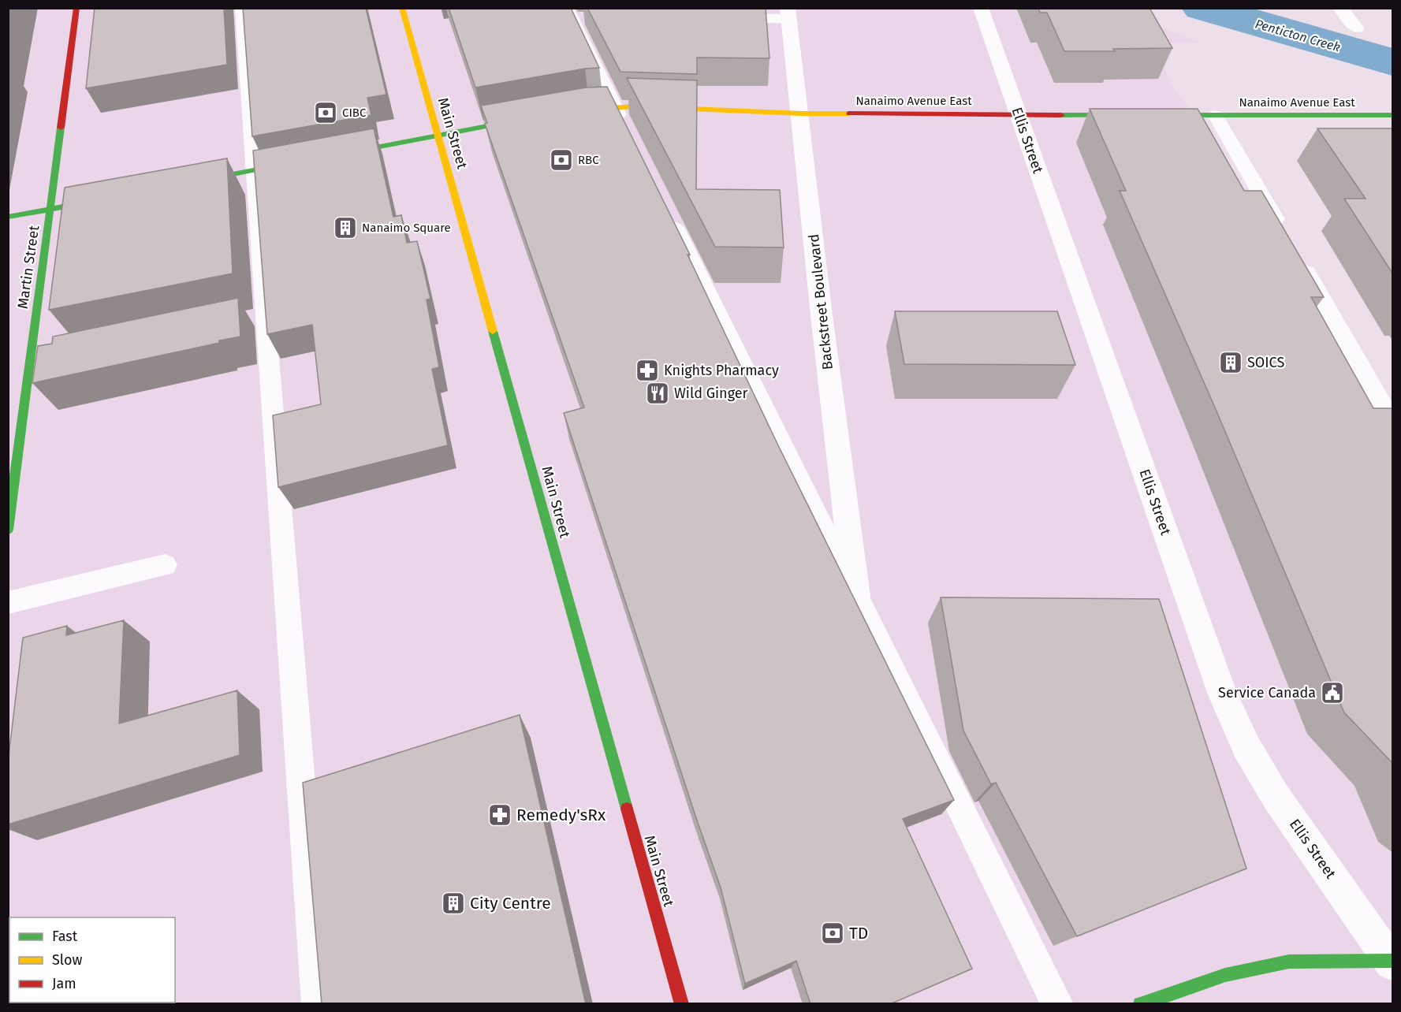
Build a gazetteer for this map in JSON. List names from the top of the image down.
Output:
{
  "streets": {
    "main road": ["Nanaimo Avenue East", "Main Street", "Martin Street"],
    "street": ["Ellis Street", "Backstreet Boulevard"]
  },
  "crossings": [
    ["Nanaimo Avenue East", "Ellis Street"],
    ["Nanaimo Avenue East", "Backstreet Boulevard"]
  ],
  "water": ["Penticton Creek"],
  "places": {
    "bank": ["CIBC", "RBC", "TD"],
    "building": ["Nanaimo Square", "SOICS", "City Centre"],
    "pharmacy": ["Knights Pharmacy", "Remedy'sRx"],
    "restaurant": ["Wild Ginger"],
    "public building": ["Service Canada"]
  },
  "legend": ["Fast", "Slow", "Jam"]
}
